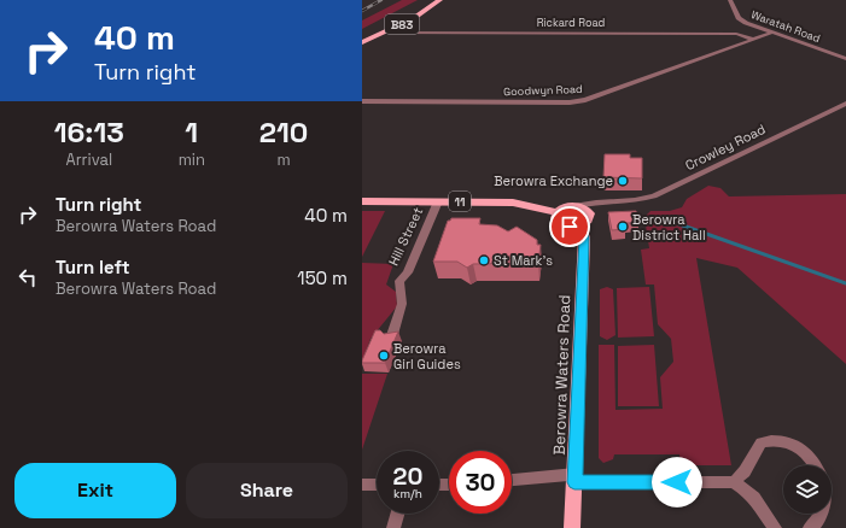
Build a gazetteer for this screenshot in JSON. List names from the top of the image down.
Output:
{
  "streets": {
    "main road": ["B83", "11", "Berowra Waters Road"],
    "street": [
      "Rickard Road",
      "Waratah Road",
      "Goodwyn Road",
      "Crowley Road",
      "Hill Street"
    ]
  },
  "crossings": [
    ["Rickard Road", "B83"],
    ["Rickard Road", "Goodwyn Road"],
    ["Waratah Road", "Goodwyn Road"],
    ["Crowley Road", "11"],
    ["Crowley Road", "Berowra Waters Road"],
    ["11", "Hill Street"],
    ["11", "Berowra Waters Road"]
  ],
  "places": [
    "Berowra Exchange",
    "Berowra District Hall",
    "St Mark's",
    "Berowra Girl Guides"
  ],
  "page": {
    "turn": ["40 m", "Turn right"],
    "eta": [
      "16:13",
      "Arrival",
      "1",
      "min",
      "210",
      "m"
    ],
    "list": [
      {
        "name": "Turn right",
        "note": "Berowra Waters Road",
        "value": "40 m"
      },
      {
        "name": "Turn left",
        "note": "Berowra Waters Road",
        "value": "150 m"
      }
    ],
    "speed": "20 km/h",
    "limit": "30",
    "buttons": ["Exit", "Share"]
  }
}
